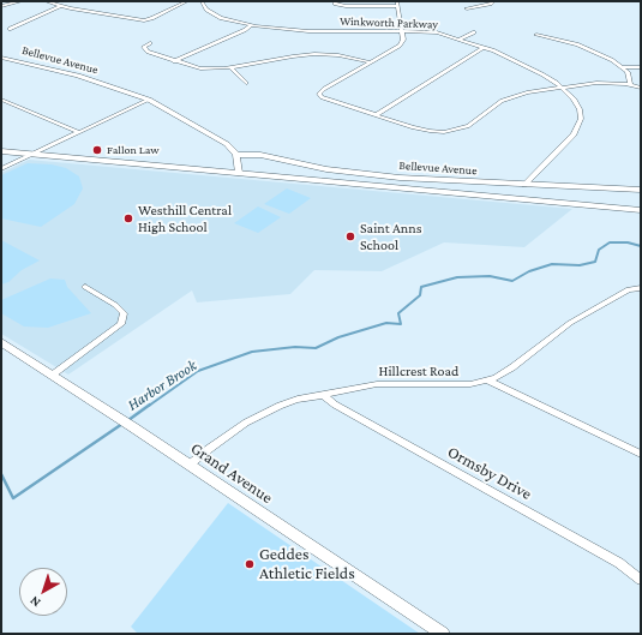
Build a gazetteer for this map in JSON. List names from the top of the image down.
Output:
{
  "streets": {
    "street": [
      "Winkworth Parkway",
      "Bellevue Avenue",
      "Hillcrest Road",
      "Grand Avenue",
      "Ormsby Drive"
    ]
  },
  "crossings": [
    ["Winkworth Parkway", "Bellevue Avenue"],
    ["Hillcrest Road", "Grand Avenue"],
    ["Hillcrest Road", "Ormsby Drive"]
  ],
  "water": ["Harbor Brook"],
  "places": [
    "Fallon Law",
    "Westhill Central High School",
    "Saint Anns School",
    "Geddes Athletic Fields"
  ],
  "north": "bottom left"
}
